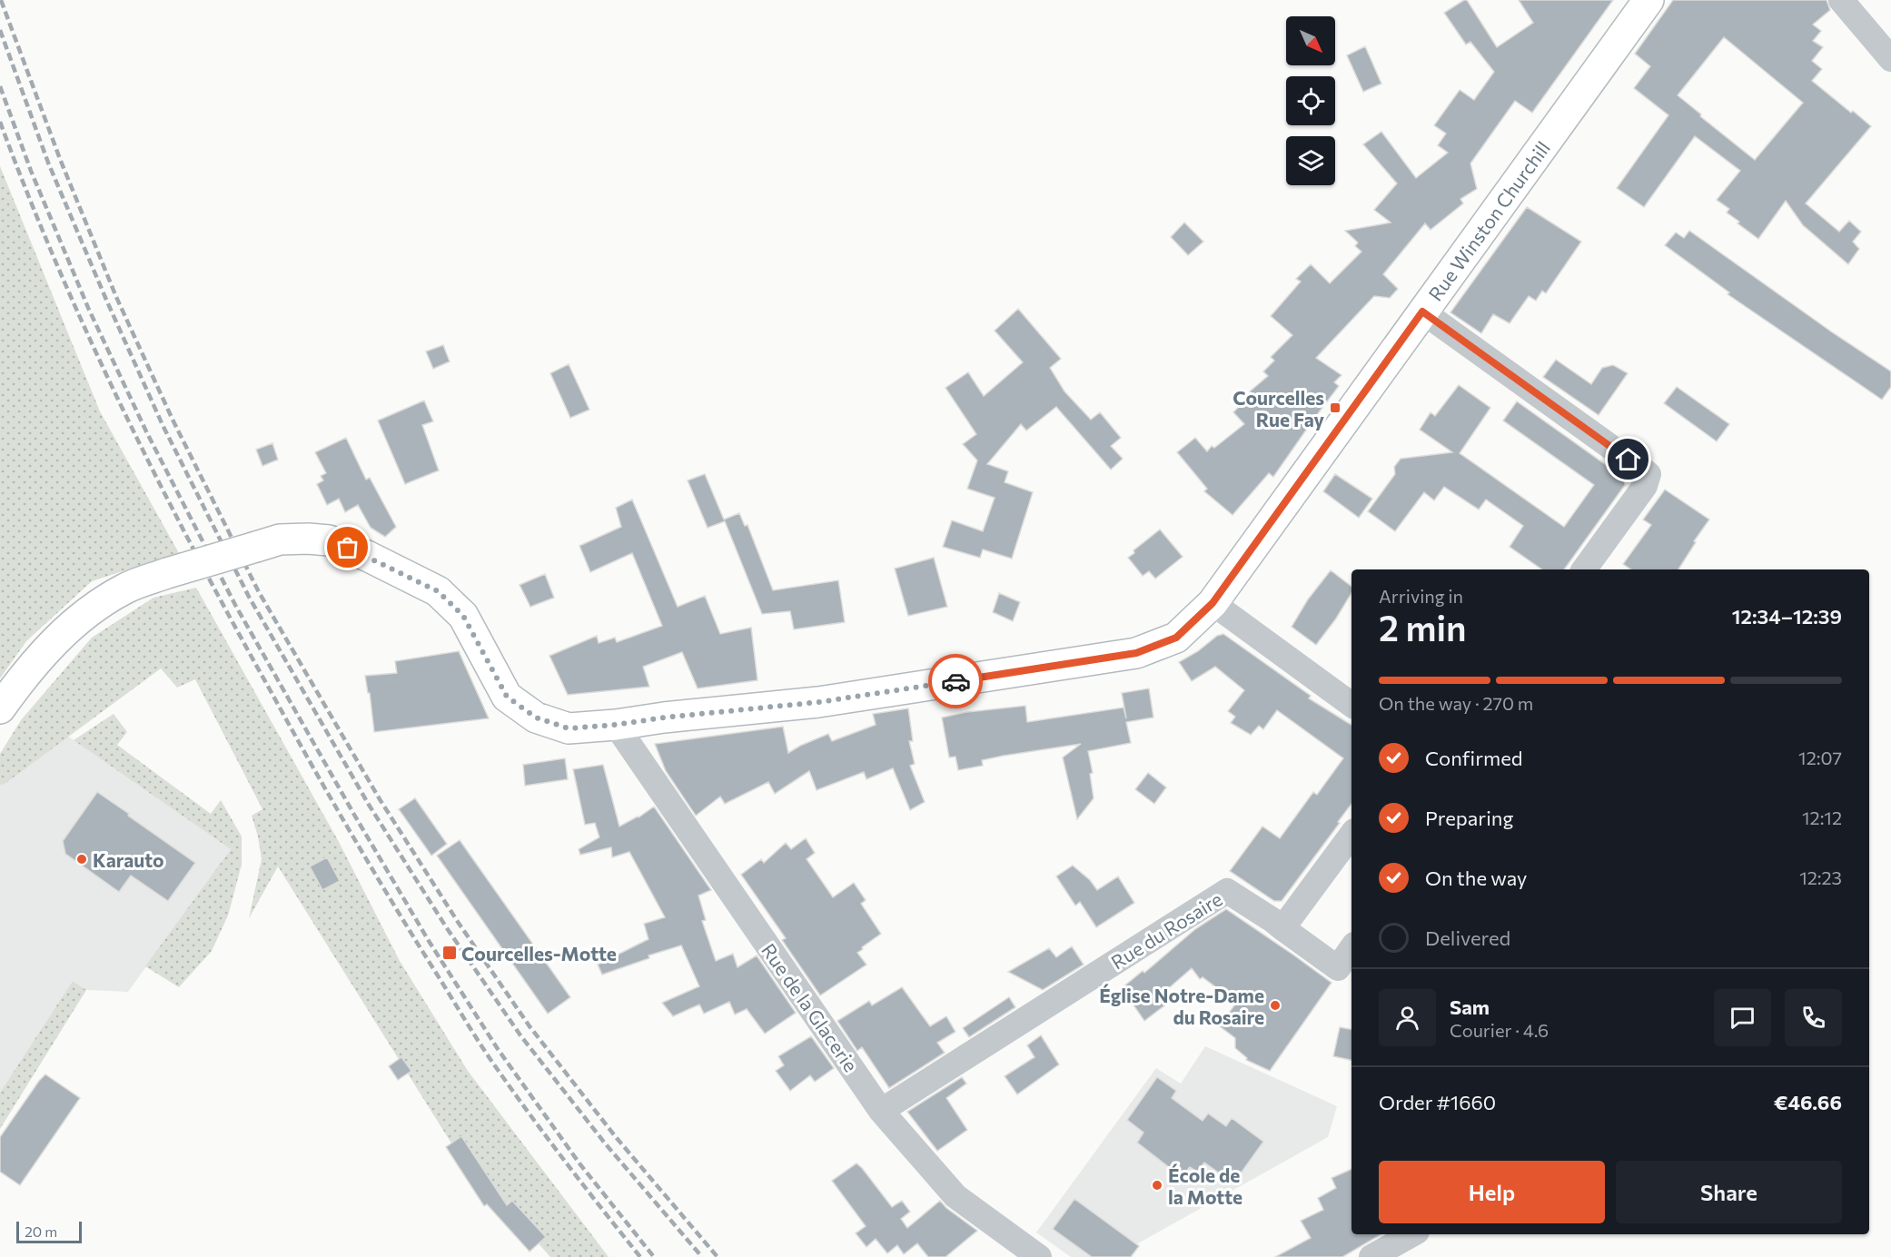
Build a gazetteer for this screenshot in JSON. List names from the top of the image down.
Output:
{
  "streets": {
    "main road": ["Rue Winston Churchill"],
    "street": ["Rue du Rosaire", "Rue de la Glacerie"]
  },
  "crossings": [
    ["Rue Winston Churchill", "Rue de la Glacerie"],
    ["Rue du Rosaire", "Rue de la Glacerie"]
  ],
  "places": {
    "transit": ["Courcelles Rue Fay", "Courcelles-Motte"],
    "other": ["Karauto", "Église Notre-Dame du Rosaire", "École de la Motte"]
  },
  "scale_bar": "20 m",
  "north": "bottom right",
  "page": {
    "heading": ["2 min", "Arriving in", "12:34–12:39"],
    "panel": [
      "Sam",
      "Courier · 4.6",
      "Order #1660",
      "€46.66"
    ],
    "bar": "On the way · 270 m",
    "list": [
      ["Confirmed", "12:07"],
      ["Preparing", "12:12"],
      ["On the way", "12:23"],
      "Delivered"
    ],
    "buttons": ["Help", "Share"],
    "scale": "20 m"
  }
}
